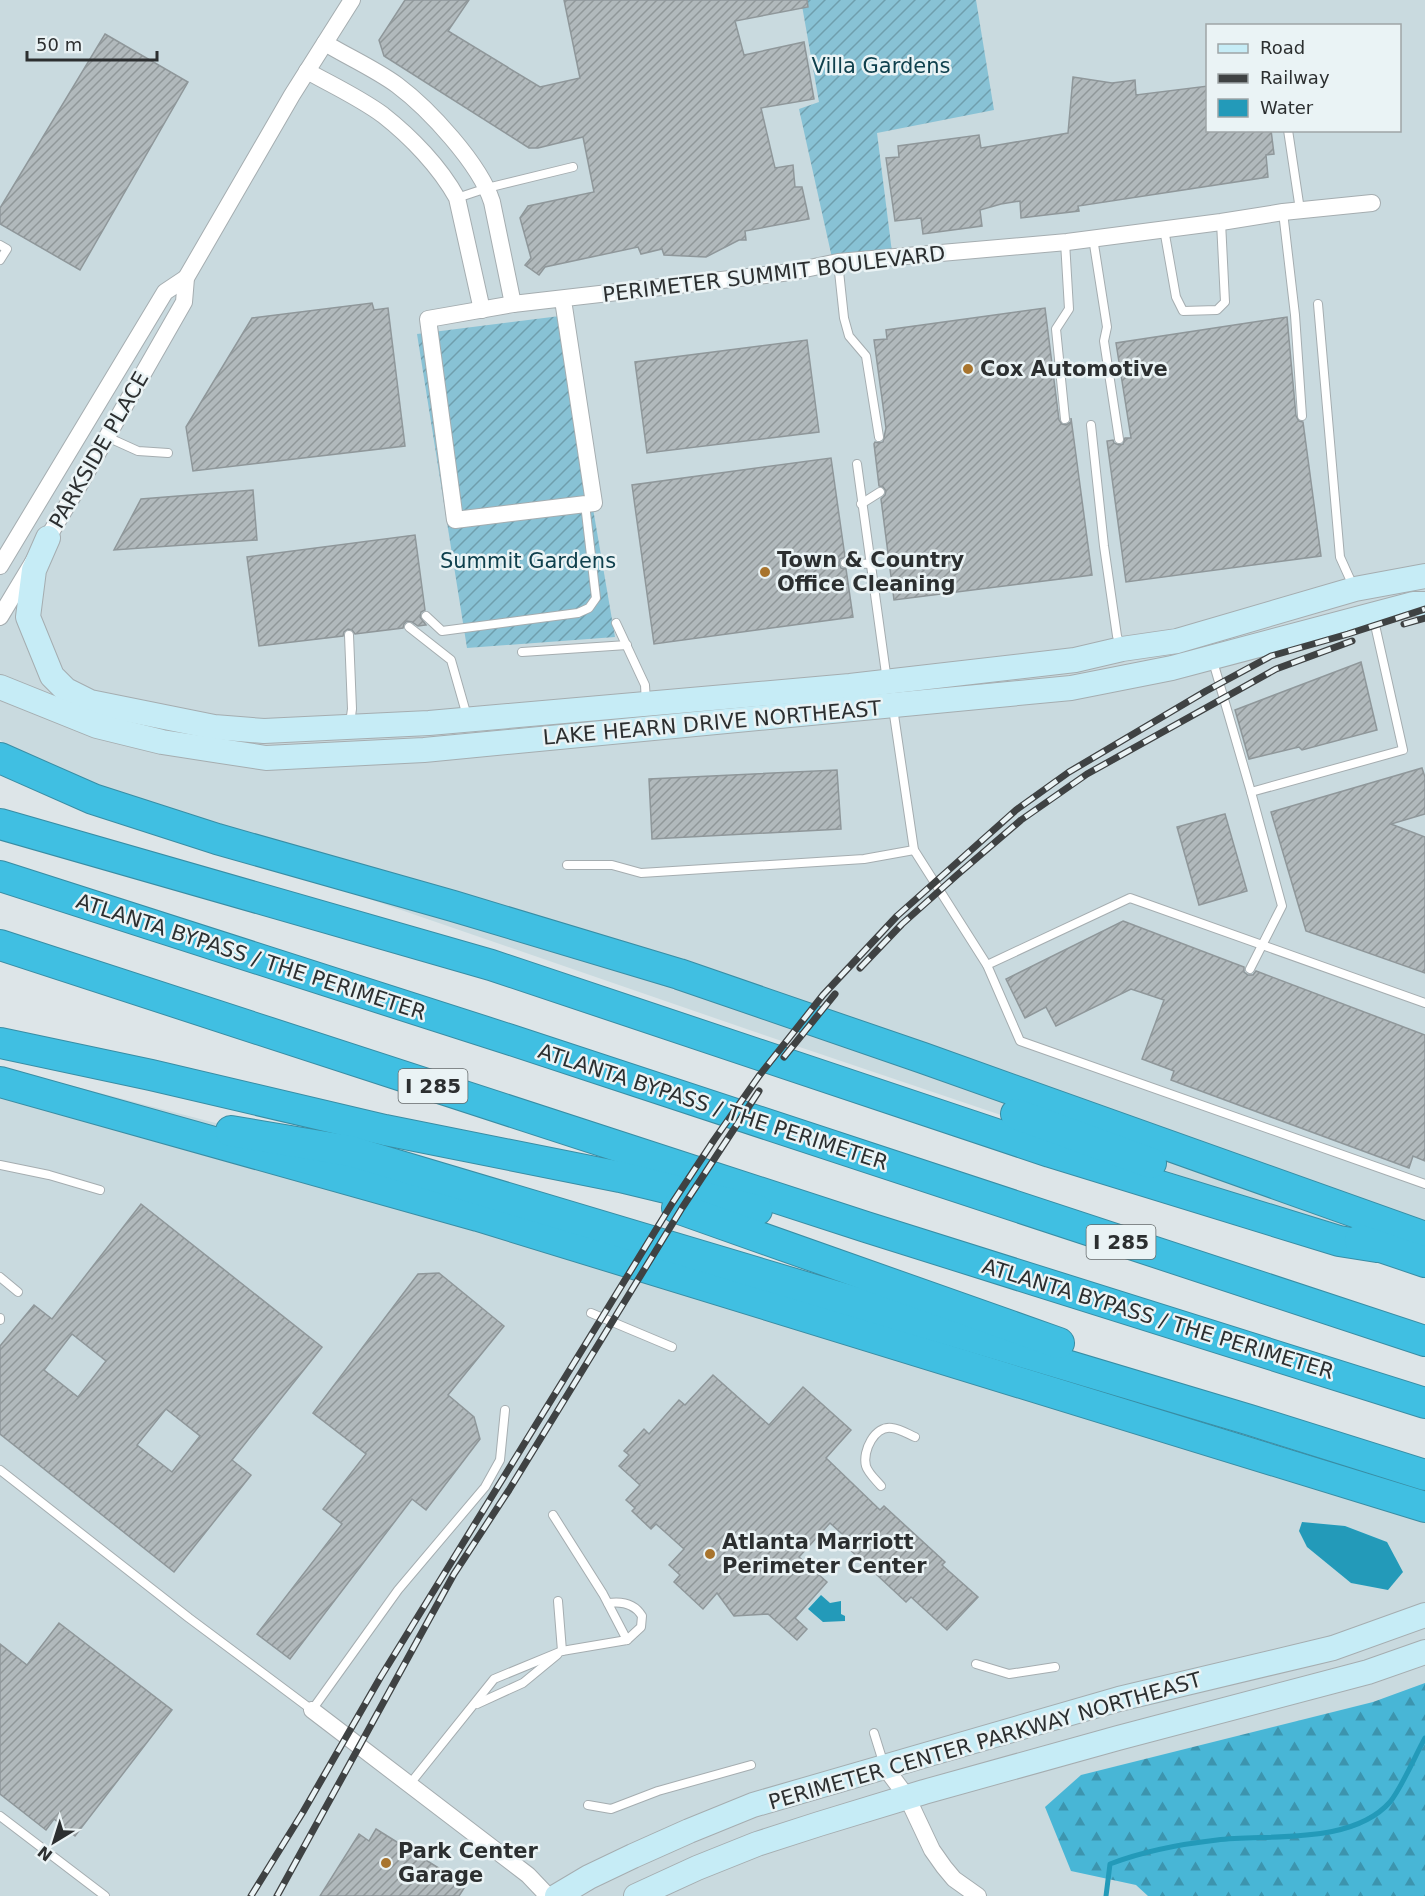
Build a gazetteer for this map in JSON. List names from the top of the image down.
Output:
{
  "streets": {
    "highway": ["ATLANTA BYPASS / THE PERIMETER", "I 285"],
    "street": [
      "PERIMETER SUMMIT BOULEVARD",
      "PARKSIDE PLACE",
      "LAKE HEARN DRIVE NORTHEAST",
      "PERIMETER CENTER PARKWAY NORTHEAST"
    ]
  },
  "crossings": [
    ["PARKSIDE PLACE", "LAKE HEARN DRIVE NORTHEAST"]
  ],
  "parks": ["Villa Gardens", "Summit Gardens"],
  "places": [
    "Cox Automotive",
    "Town & Country Office Cleaning",
    "Atlanta Marriott Perimeter Center",
    "Park Center Garage"
  ],
  "legend": ["Road", "Railway", "Water"],
  "scale_bar": "50 m",
  "north": "bottom left"
}
